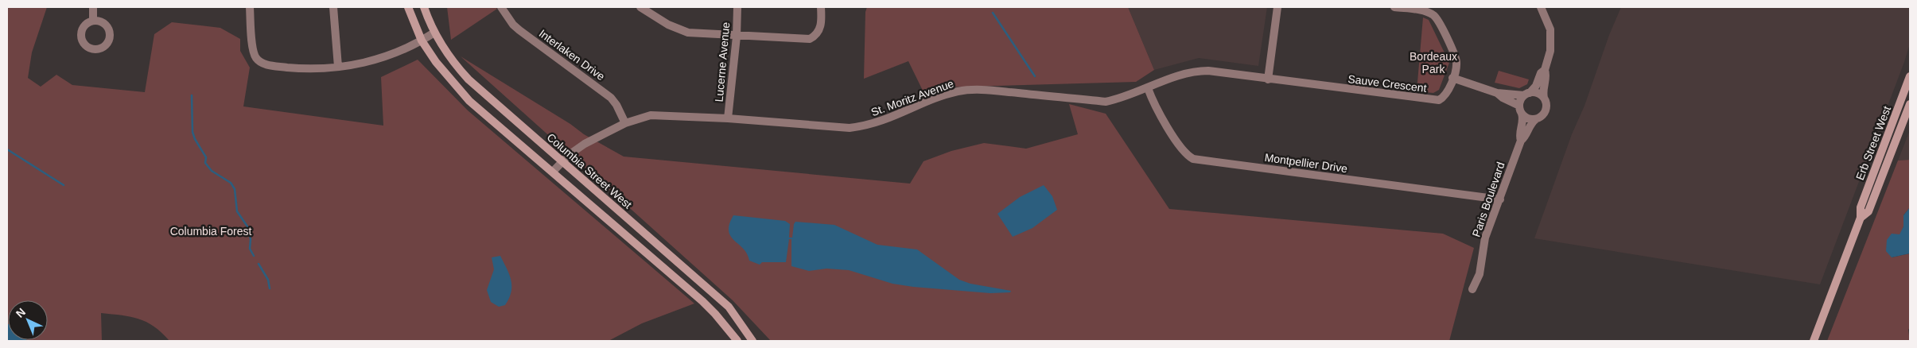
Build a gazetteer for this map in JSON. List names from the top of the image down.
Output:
{
  "streets": {
    "main road": ["Erb Street West", "Columbia Street West"],
    "street": [
      "Interlaken Drive",
      "Lucerne Avenue",
      "Sauve Crescent",
      "St. Moritz Avenue",
      "Montpellier Drive",
      "Paris Boulevard"
    ]
  },
  "crossings": [
    ["Interlaken Drive", "St. Moritz Avenue"],
    ["Lucerne Avenue", "St. Moritz Avenue"],
    ["Sauve Crescent", "St. Moritz Avenue"],
    ["St. Moritz Avenue", "Montpellier Drive"],
    ["St. Moritz Avenue", "Columbia Street West"],
    ["Montpellier Drive", "Paris Boulevard"]
  ],
  "parks": ["Bordeaux Park", "Columbia Forest"],
  "north": "top left"
}
